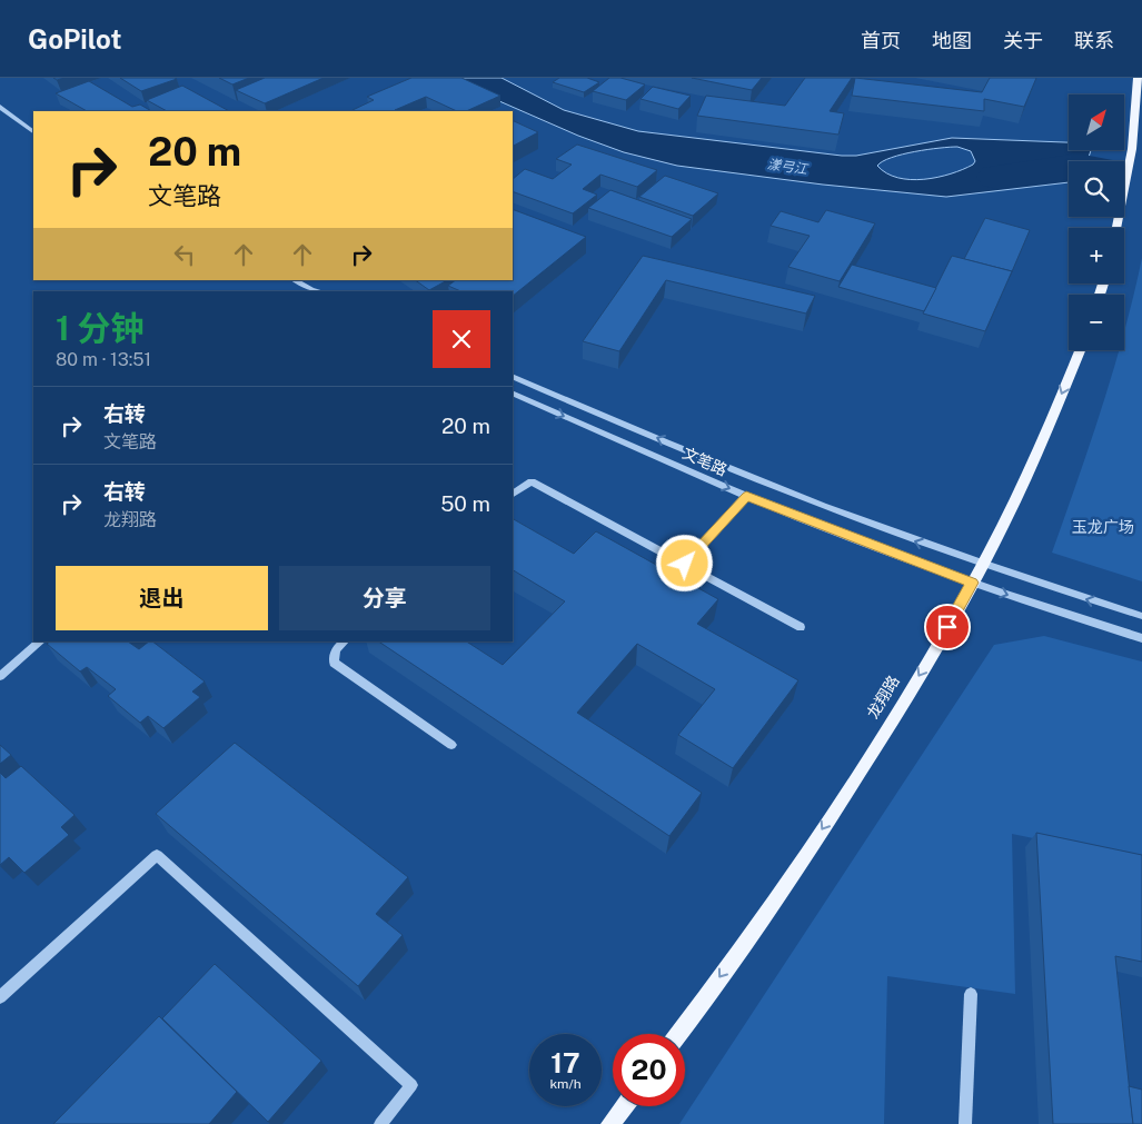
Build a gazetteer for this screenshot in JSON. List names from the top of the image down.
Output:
{
  "streets": {
    "main road": ["龙翔路"],
    "street": ["文笔路"]
  },
  "crossings": [
    ["文笔路", "龙翔路"]
  ],
  "one_way": ["龙翔路"],
  "water": ["漾弓江"],
  "parks": ["玉龙广场"],
  "north": "top right",
  "page": {
    "header": "GoPilot",
    "nav": [
      "首页",
      "地图",
      "关于",
      "联系"
    ],
    "map_buttons": ["+", "−"],
    "turn": ["20 m", "文笔路"],
    "heading": ["1 分钟", "80 m · 13:51"],
    "list": [
      {
        "name": "右转",
        "note": "文笔路",
        "value": "20 m"
      },
      {
        "name": "右转",
        "note": "龙翔路",
        "value": "50 m"
      }
    ],
    "buttons": ["退出", "分享"],
    "speed": "17 km/h",
    "limit": "20"
  }
}
